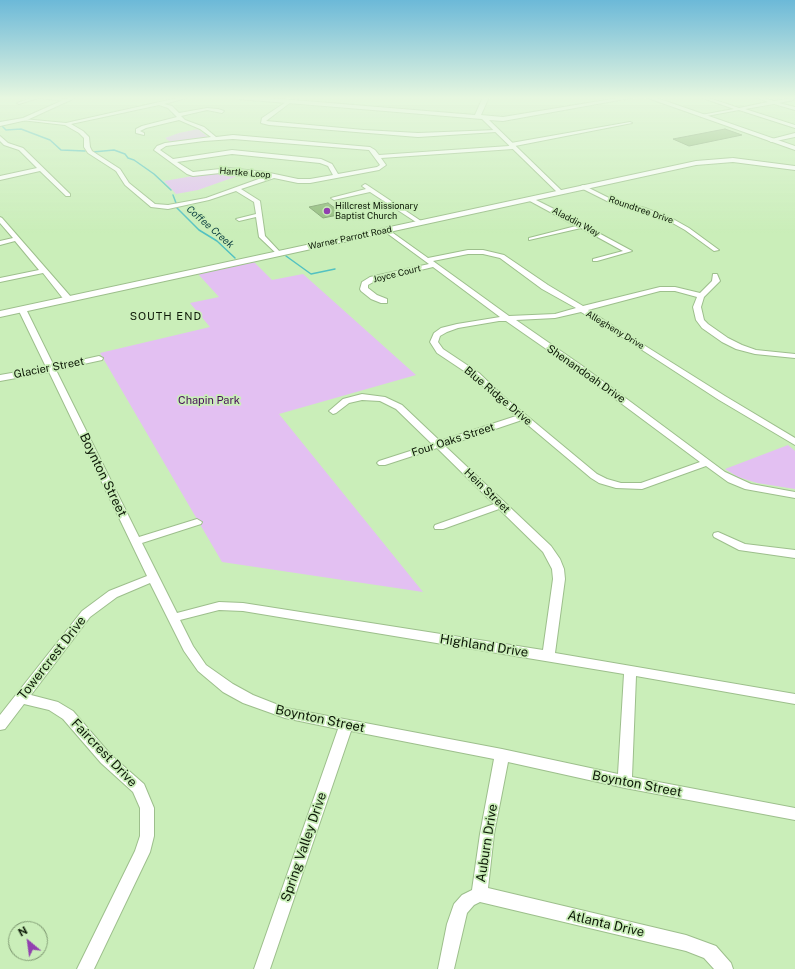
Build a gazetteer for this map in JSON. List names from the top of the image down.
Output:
{
  "streets": {
    "main road": ["Warner Parrott Road"],
    "street": [
      "Hartke Loop",
      "Roundtree Drive",
      "Aladdin Way",
      "Joyce Court",
      "Allegheny Drive",
      "Glacier Street",
      "Shenandoah Drive",
      "Blue Ridge Drive",
      "Four Oaks Street",
      "Boynton Street",
      "Hein Street",
      "Highland Drive",
      "Towercrest Drive",
      "Faircrest Drive",
      "Auburn Drive",
      "Spring Valley Drive",
      "Atlanta Drive"
    ]
  },
  "crossings": [
    ["Roundtree Drive", "Warner Parrott Road"],
    ["Aladdin Way", "Warner Parrott Road"],
    ["Warner Parrott Road", "Shenandoah Drive"],
    ["Warner Parrott Road", "Boynton Street"],
    ["Joyce Court", "Allegheny Drive"],
    ["Joyce Court", "Shenandoah Drive"],
    ["Allegheny Drive", "Shenandoah Drive"],
    ["Allegheny Drive", "Blue Ridge Drive"],
    ["Glacier Street", "Boynton Street"],
    ["Shenandoah Drive", "Blue Ridge Drive"],
    ["Blue Ridge Drive", "Four Oaks Street"],
    ["Four Oaks Street", "Hein Street"],
    ["Boynton Street", "Highland Drive"],
    ["Boynton Street", "Towercrest Drive"],
    ["Boynton Street", "Auburn Drive"],
    ["Boynton Street", "Spring Valley Drive"],
    ["Hein Street", "Highland Drive"],
    ["Towercrest Drive", "Faircrest Drive"],
    ["Auburn Drive", "Atlanta Drive"]
  ],
  "districts": ["SOUTH END"],
  "water": ["Coffee Creek"],
  "parks": ["Chapin Park"],
  "places": ["Hillcrest Missionary Baptist Church"],
  "north": "top left"
}
